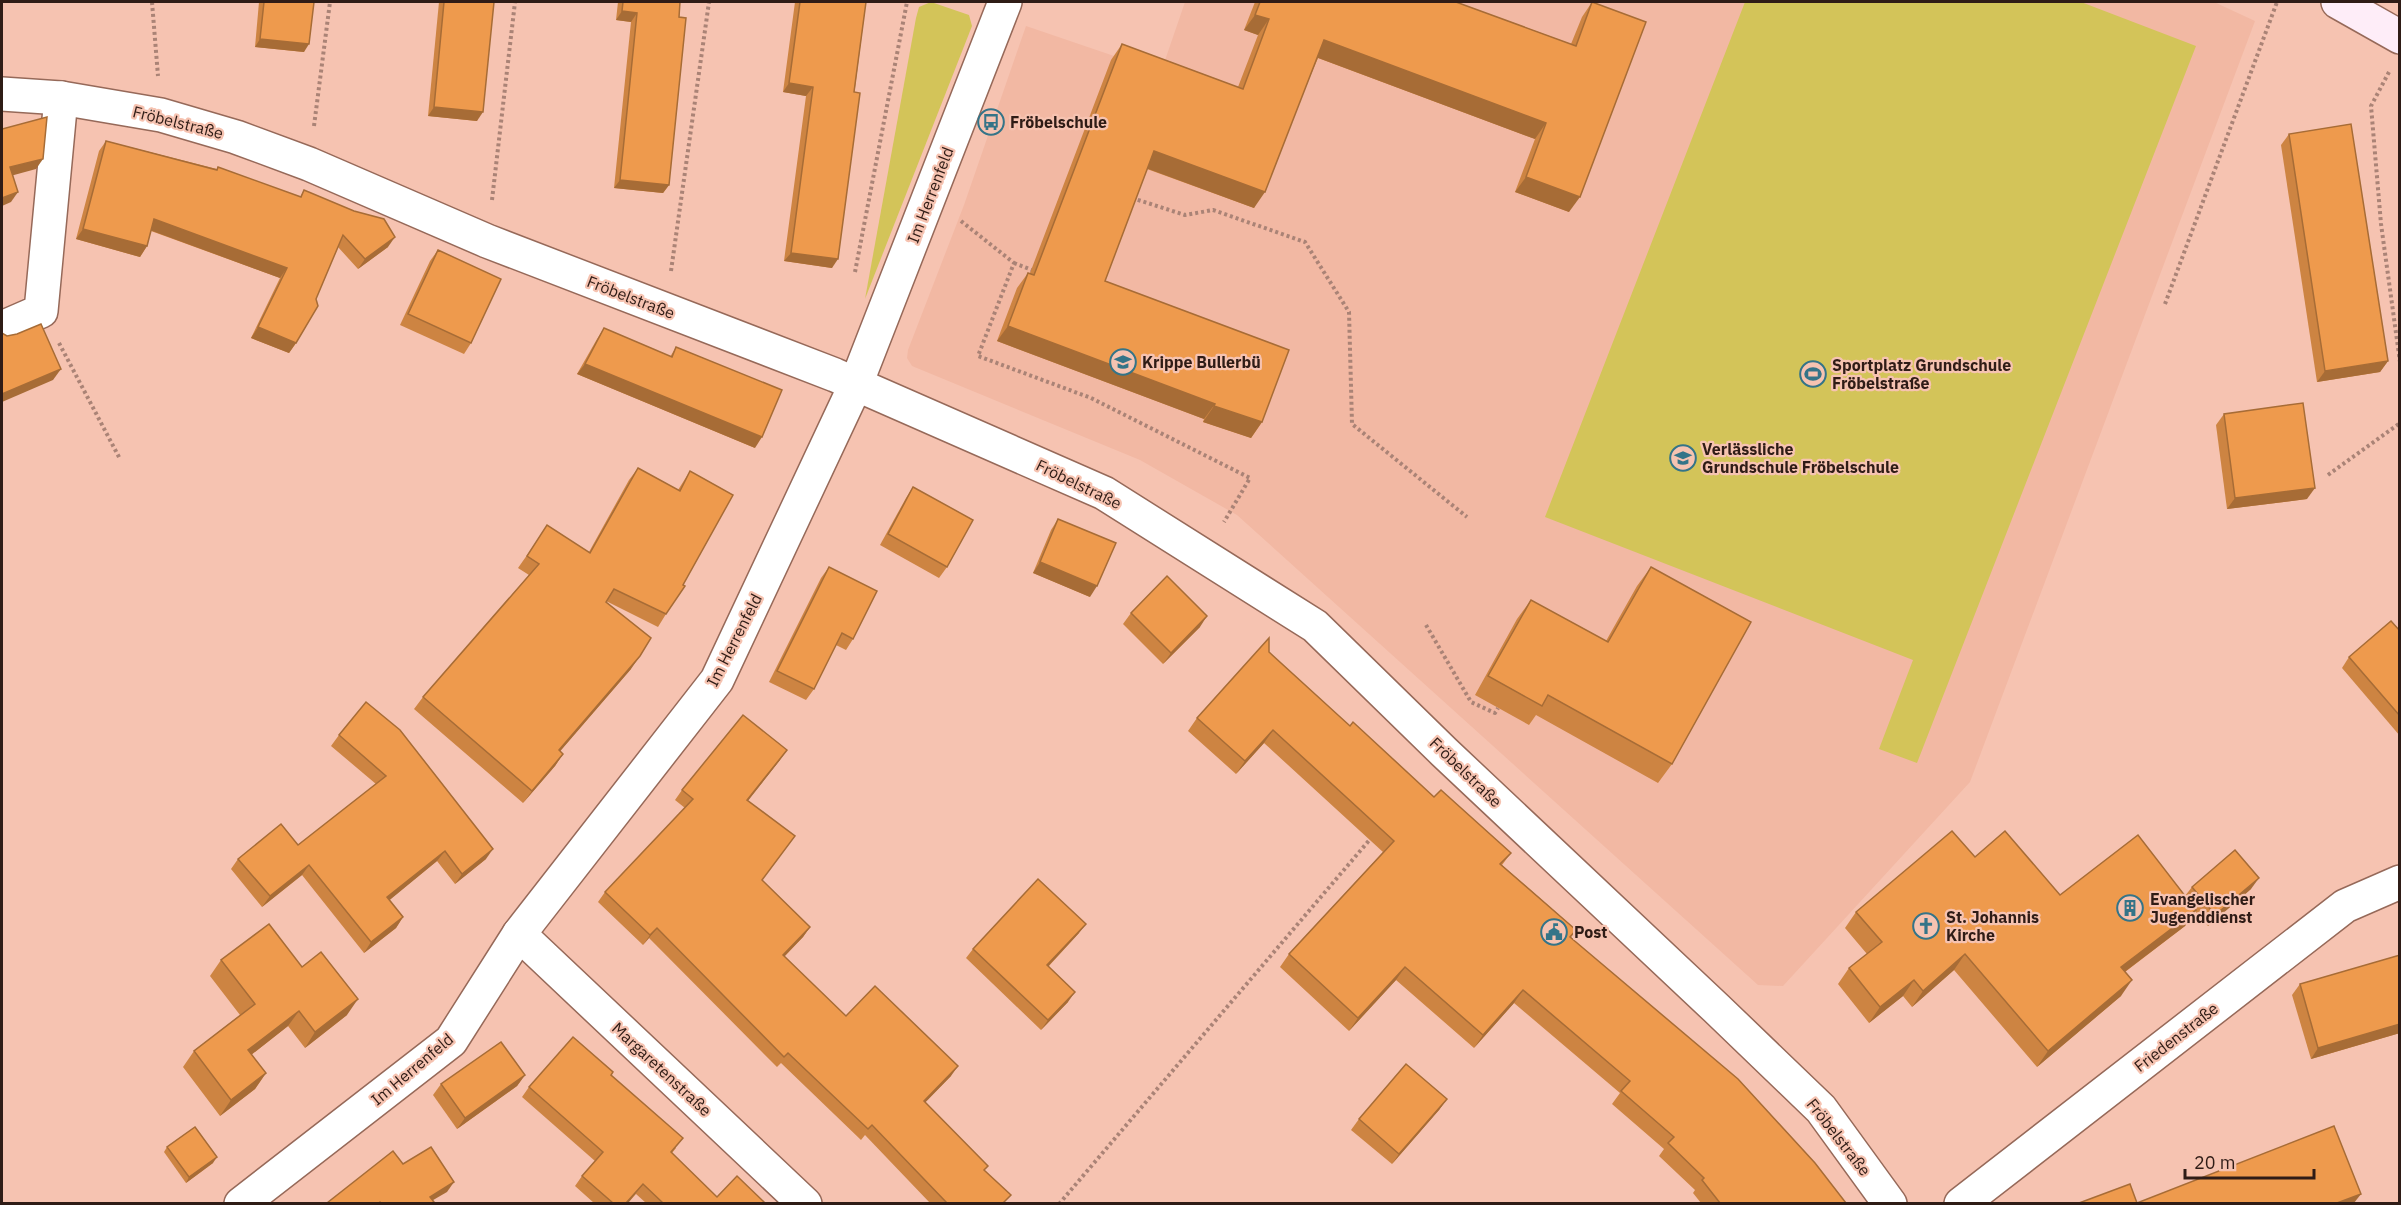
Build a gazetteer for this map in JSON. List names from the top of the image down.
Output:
{
  "streets": {
    "street": [
      "Fröbelstraße",
      "Im Herrenfeld",
      "Friedenstraße",
      "Margaretenstraße"
    ]
  },
  "crossings": [
    ["Fröbelstraße", "Im Herrenfeld"],
    ["Im Herrenfeld", "Margaretenstraße"]
  ],
  "places": {
    "bus stop": ["Fröbelschule"],
    "school or university": ["Krippe Bullerbü", "Verlässliche Grundschule Fröbelschule"],
    "sports": ["Sportplatz Grundschule Fröbelstraße"],
    "building": ["Evangelischer Jugenddienst"],
    "church": ["St. Johannis Kirche"],
    "public building": ["Post"]
  },
  "scale_bar": "20 m"
}
